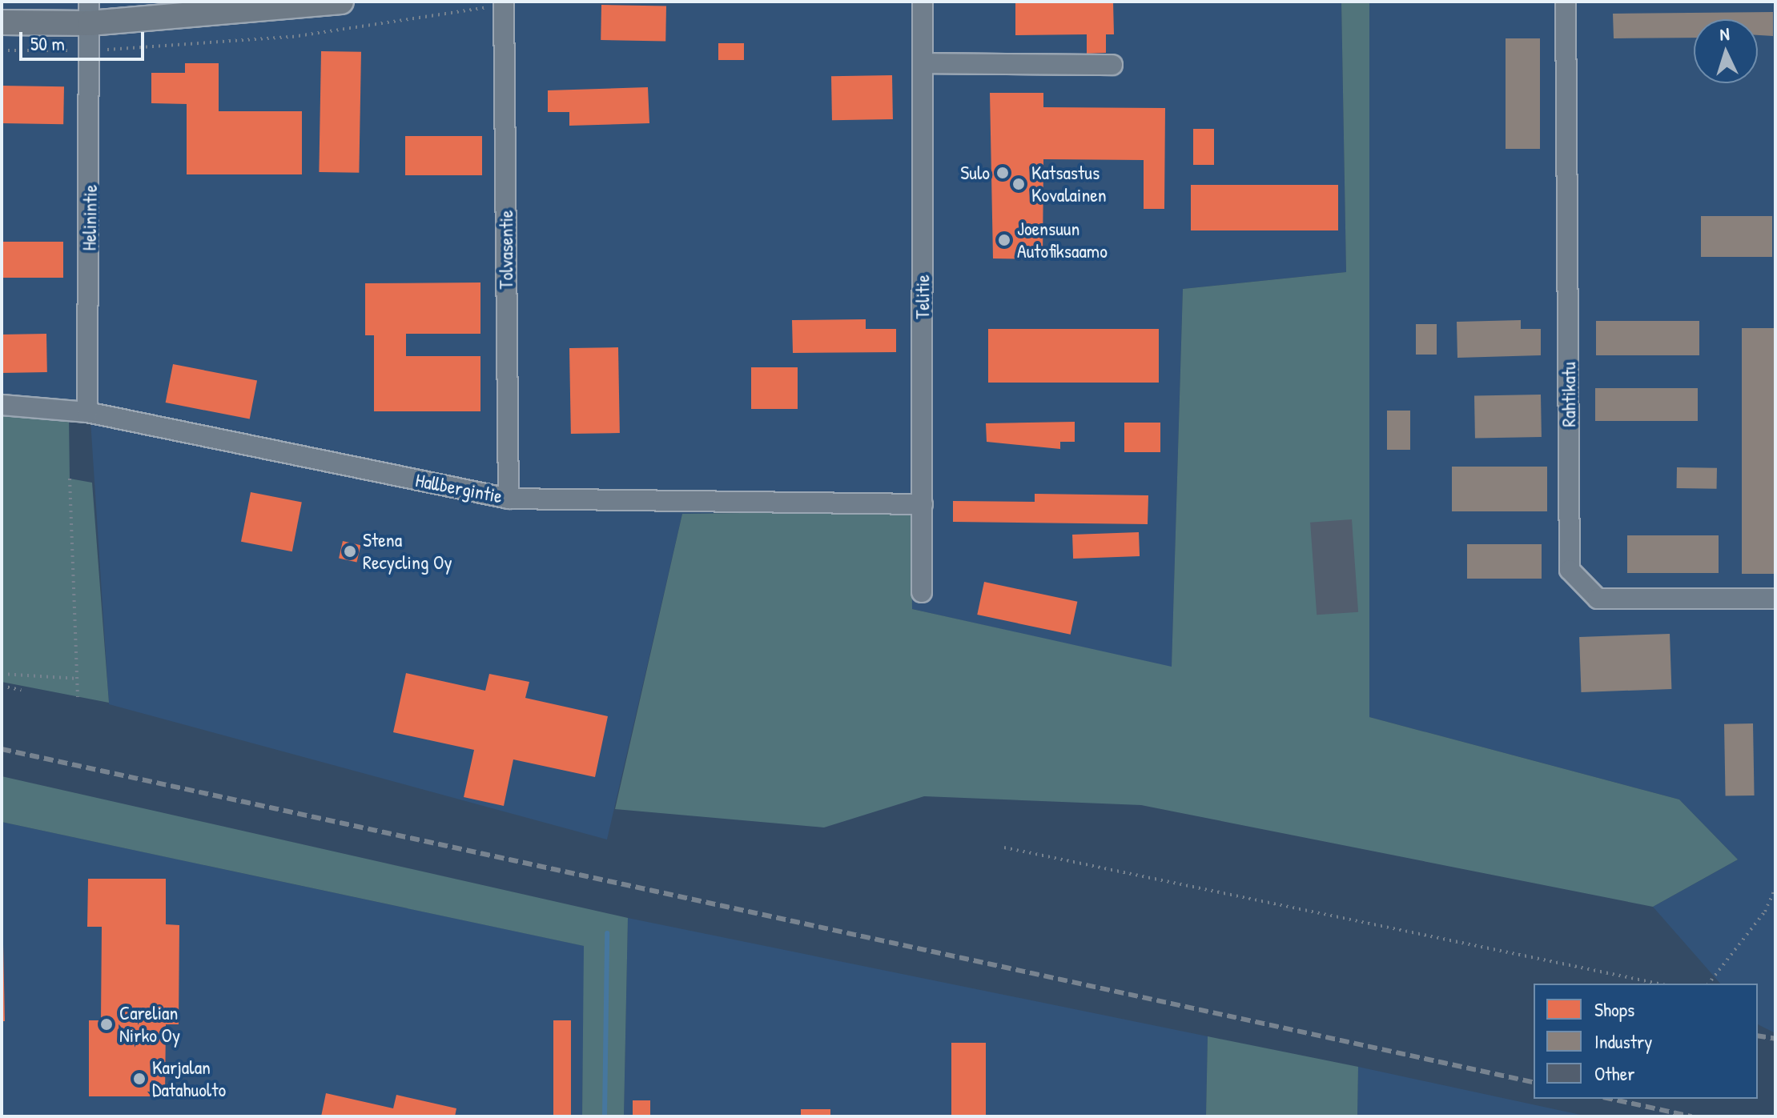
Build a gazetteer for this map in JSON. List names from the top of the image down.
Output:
{
  "streets": {
    "street": [
      "Helinintie",
      "Tolvasentie",
      "Telitie",
      "Rahtikatu",
      "Hallbergintie"
    ]
  },
  "crossings": [
    ["Helinintie", "Hallbergintie"],
    ["Tolvasentie", "Hallbergintie"],
    ["Telitie", "Hallbergintie"]
  ],
  "places": [
    "Sulo",
    "Katsastus Kovalainen",
    "Joensuun Autofiksaamo",
    "Stena Recycling Oy",
    "Carelian Nirko Oy",
    "Karjalan Datahuolto"
  ],
  "legend": ["Shops", "Industry", "Other"],
  "scale_bar": "50 m",
  "north": "top"
}
